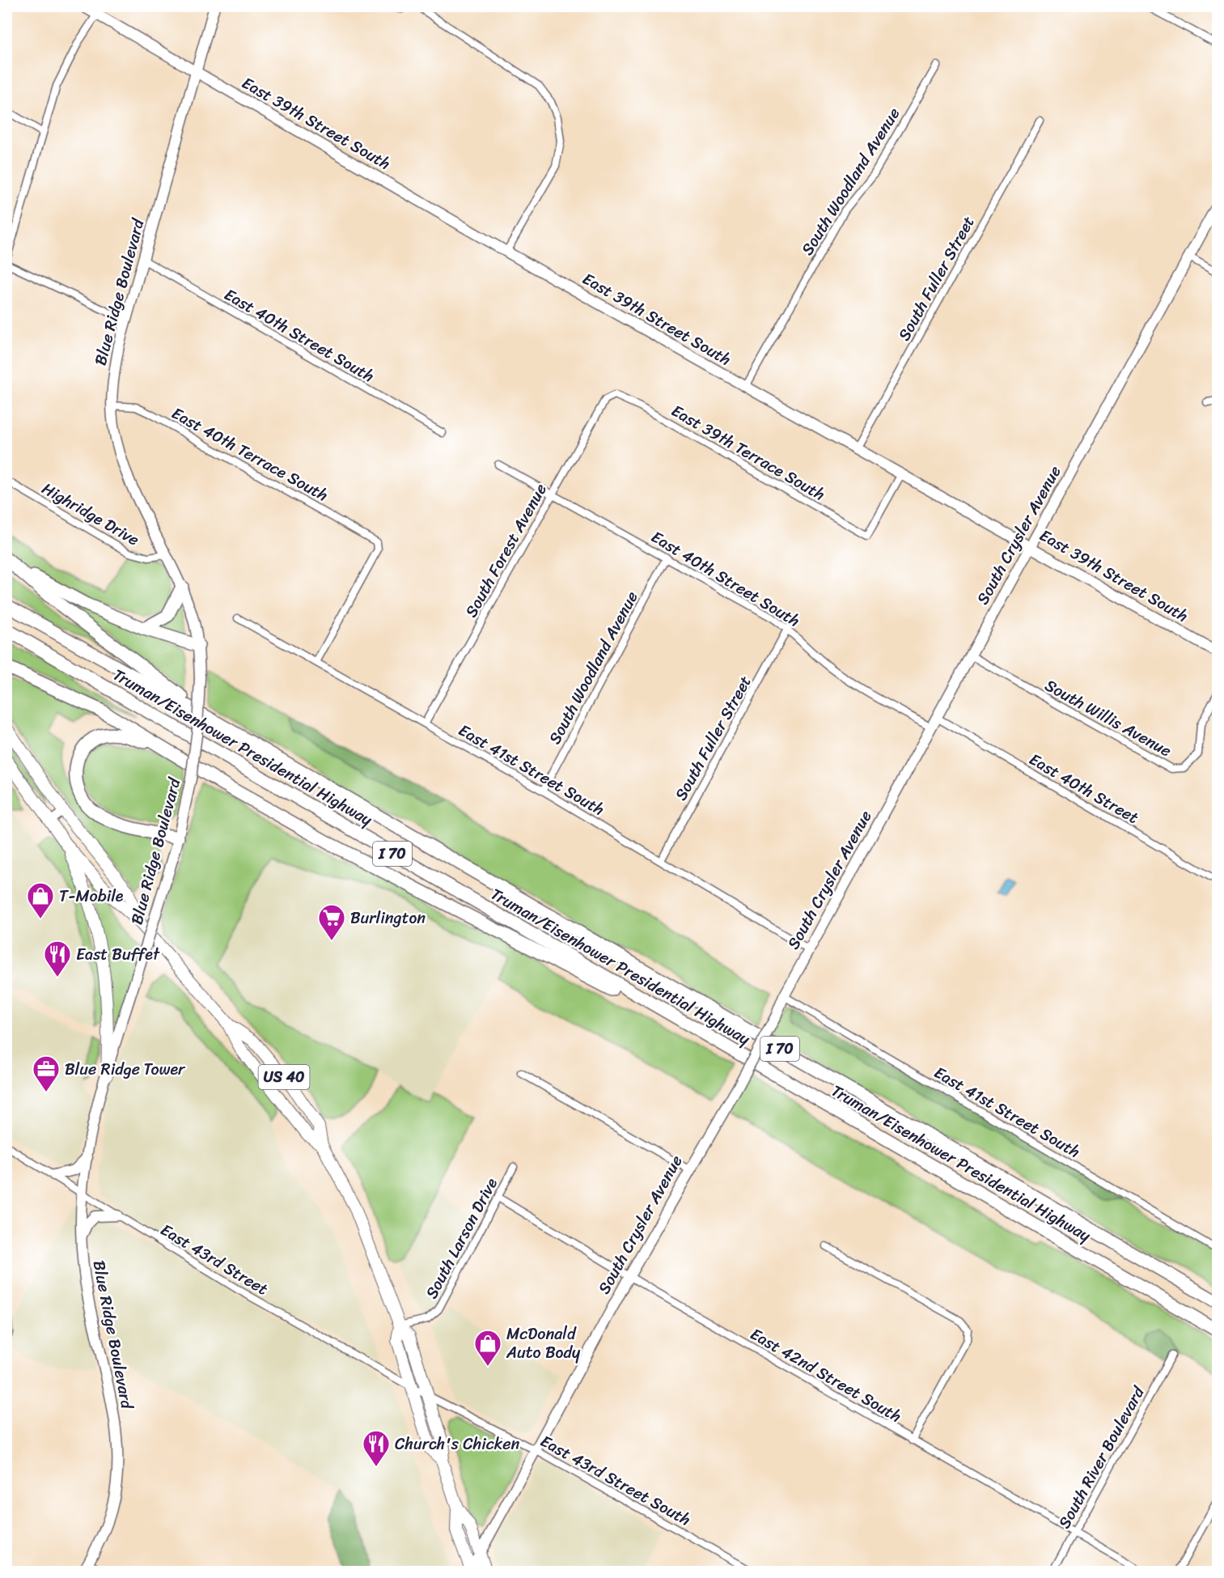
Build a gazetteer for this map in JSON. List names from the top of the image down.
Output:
{
  "streets": {
    "highway": ["Truman/Eisenhower Presidential Highway", "I 70"],
    "main road": [
      "East 39th Street South",
      "Blue Ridge Boulevard",
      "South Crysler Avenue",
      "US 40"
    ],
    "street": [
      "South Woodland Avenue",
      "South Fuller Street",
      "East 40th Street South",
      "East 39th Terrace South",
      "East 40th Terrace South",
      "Highridge Drive",
      "South Forest Avenue",
      "South Willis Avenue",
      "East 41st Street South",
      "East 40th Street",
      "South Larson Drive",
      "East 43rd Street",
      "East 42nd Street South",
      "South River Boulevard",
      "East 43rd Street South"
    ]
  },
  "crossings": [
    ["East 39th Street South", "South Woodland Avenue"],
    ["East 39th Street South", "South Fuller Street"],
    ["East 39th Street South", "Blue Ridge Boulevard"],
    ["East 39th Street South", "East 39th Terrace South"],
    ["East 39th Street South", "South Crysler Avenue"],
    ["South Woodland Avenue", "East 40th Street South"],
    ["South Woodland Avenue", "East 41st Street South"],
    ["South Fuller Street", "East 40th Street South"],
    ["South Fuller Street", "East 41st Street South"],
    ["Blue Ridge Boulevard", "East 40th Street South"],
    ["Blue Ridge Boulevard", "East 40th Terrace South"],
    ["Blue Ridge Boulevard", "Highridge Drive"],
    ["Blue Ridge Boulevard", "East 43rd Street"],
    ["East 40th Street South", "South Crysler Avenue"],
    ["East 40th Street South", "South Forest Avenue"],
    ["East 39th Terrace South", "South Forest Avenue"],
    ["East 40th Terrace South", "East 41st Street South"],
    ["South Crysler Avenue", "South Willis Avenue"],
    ["South Crysler Avenue", "East 41st Street South"],
    ["South Crysler Avenue", "East 40th Street"],
    ["South Crysler Avenue", "US 40"],
    ["South Crysler Avenue", "East 42nd Street South"],
    ["South Crysler Avenue", "East 43rd Street South"],
    ["South Forest Avenue", "East 41st Street South"],
    ["US 40", "South Larson Drive"],
    ["US 40", "East 43rd Street"],
    ["US 40", "East 43rd Street South"],
    ["South Larson Drive", "East 42nd Street South"],
    ["East 43rd Street", "East 43rd Street South"],
    ["East 42nd Street South", "South River Boulevard"]
  ],
  "places": {
    "shop": ["T-Mobile", "McDonald Auto Body"],
    "supermarket": ["Burlington"],
    "restaurant": ["East Buffet", "Church's Chicken"],
    "office": ["Blue Ridge Tower"]
  }
}
